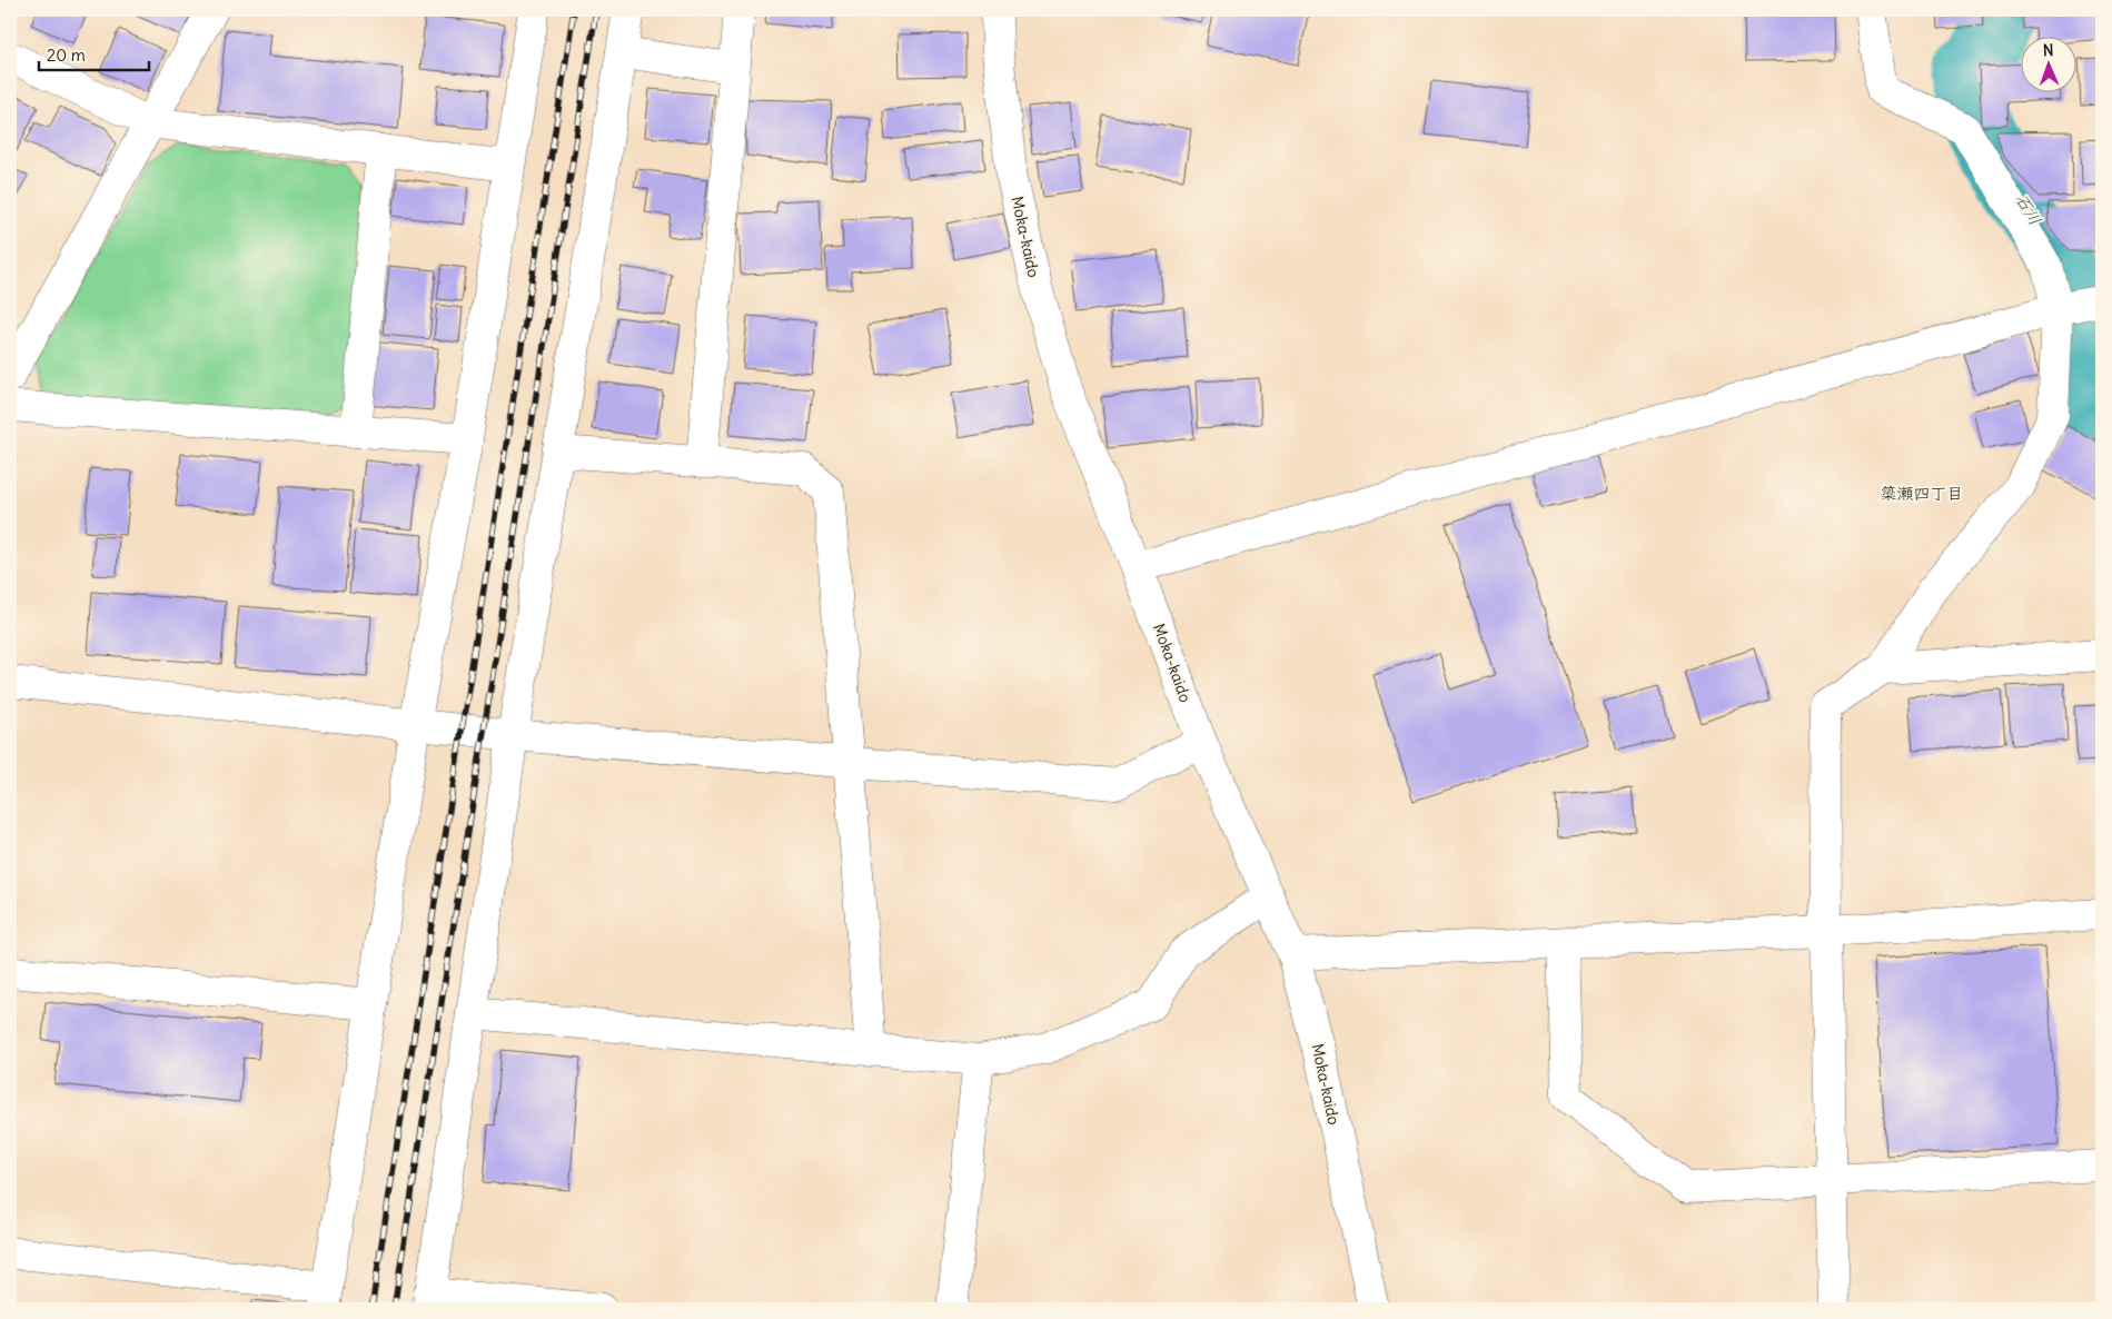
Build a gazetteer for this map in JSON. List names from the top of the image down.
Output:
{
  "streets": {
    "street": ["Moka-kaido"]
  },
  "districts": ["簗瀬四丁目"],
  "water": ["石川"],
  "scale_bar": "20 m",
  "north": "top"
}
